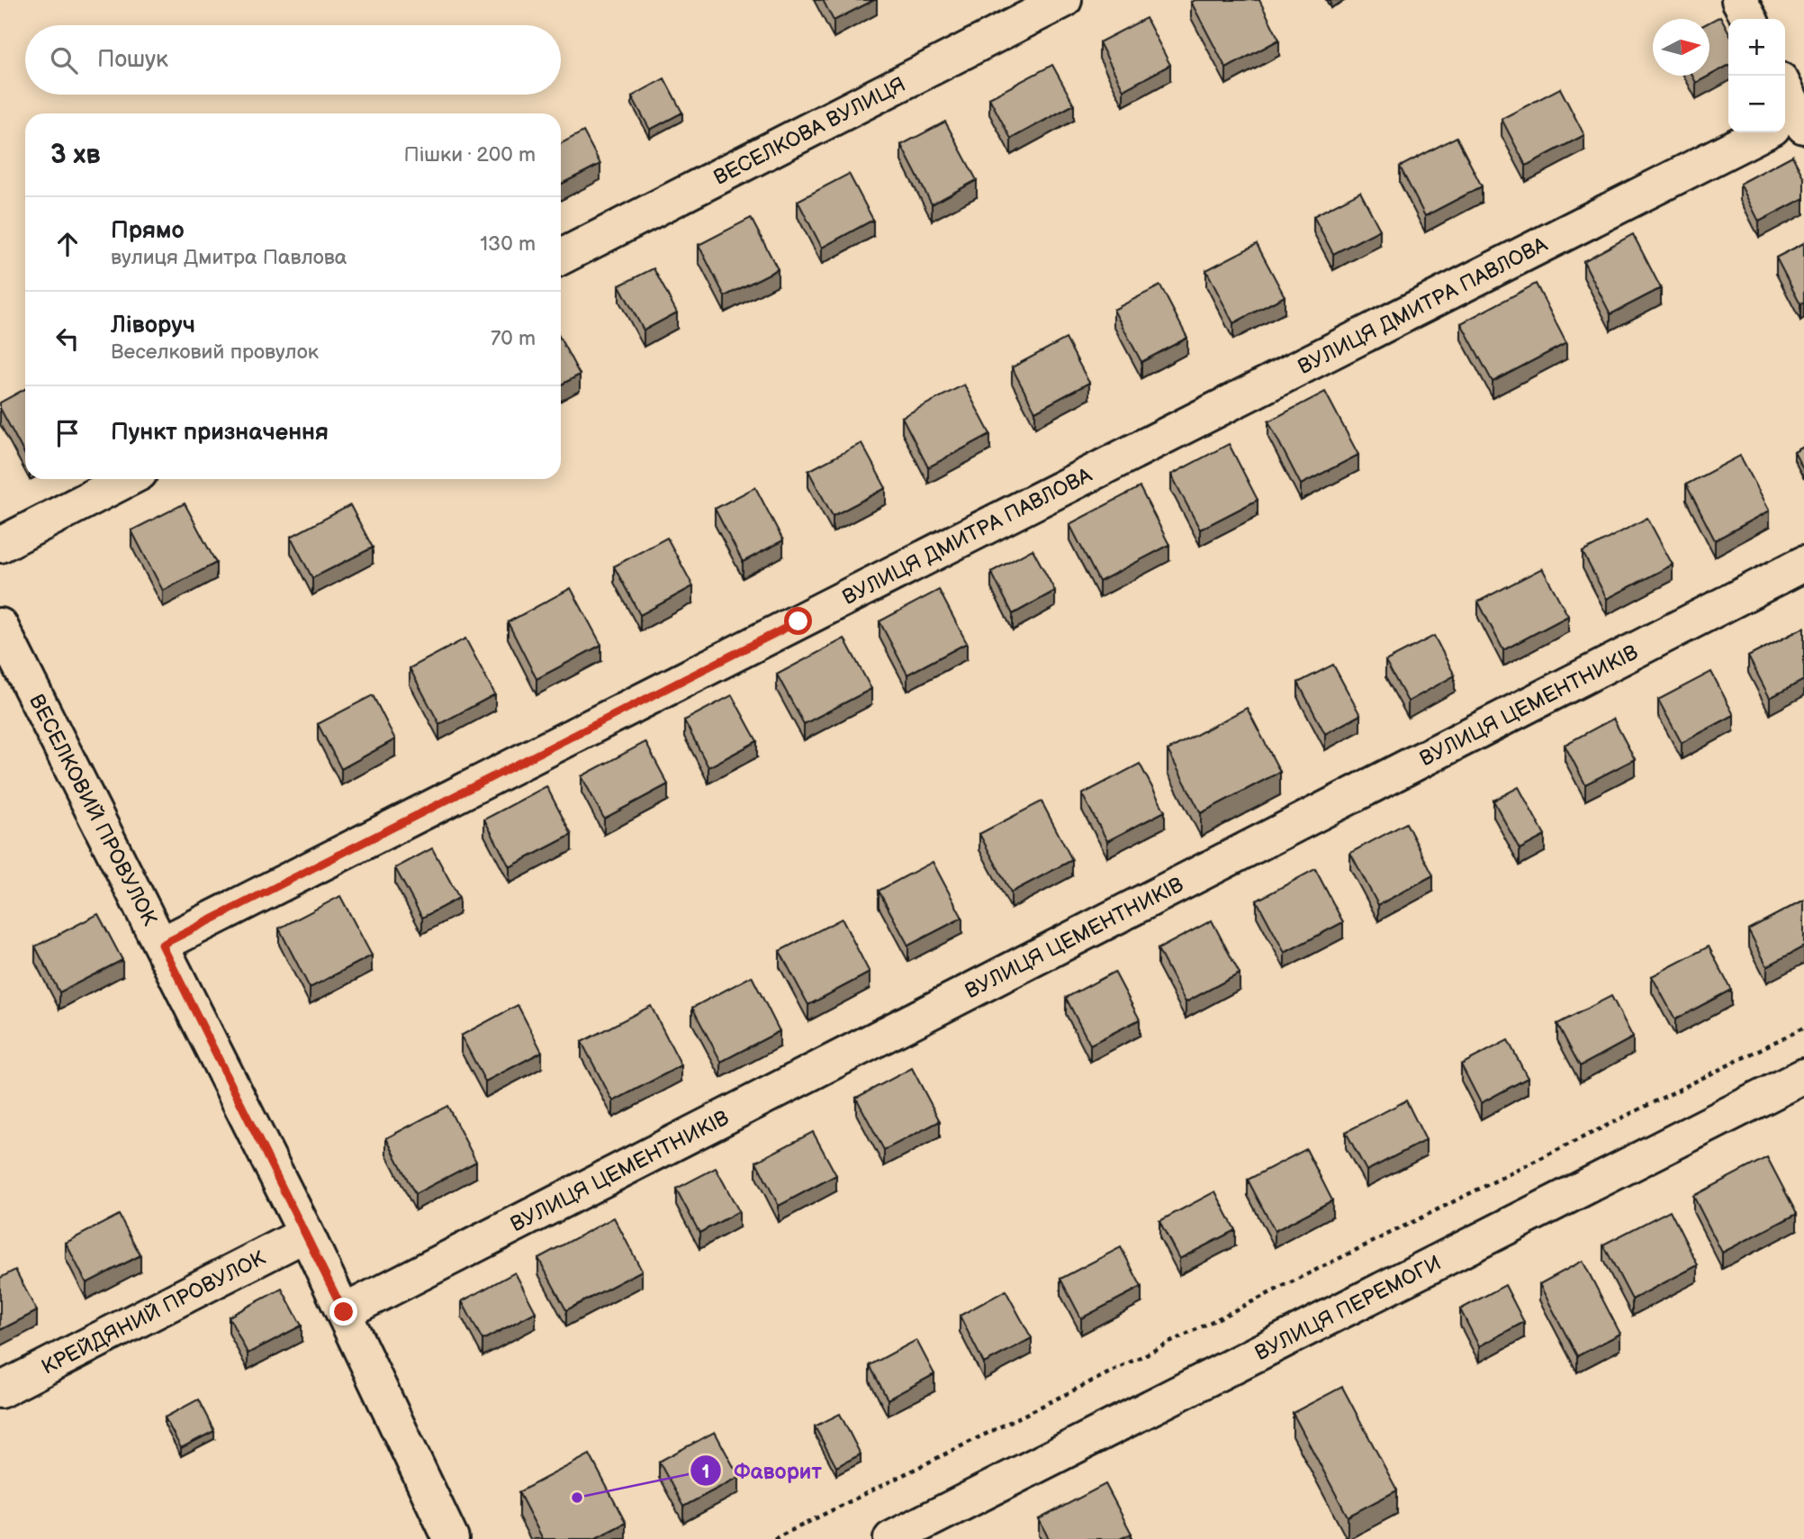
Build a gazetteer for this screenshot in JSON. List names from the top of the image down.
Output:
{
  "streets": {
    "street": [
      "ВЕСЕЛКОВА ВУЛИЦЯ",
      "ВУЛИЦЯ ДМИТРА ПАВЛОВА",
      "ВУЛИЦЯ ЦЕМЕНТНИКІВ",
      "ВЕСЕЛКОВИЙ ПРОВУЛОК",
      "ВУЛИЦЯ ПЕРЕМОГИ",
      "КРЕЙДЯНИЙ ПРОВУЛОК"
    ]
  },
  "crossings": [
    ["ВУЛИЦЯ ДМИТРА ПАВЛОВА", "ВЕСЕЛКОВИЙ ПРОВУЛОК"],
    ["ВУЛИЦЯ ЦЕМЕНТНИКІВ", "ВЕСЕЛКОВИЙ ПРОВУЛОК"],
    ["ВЕСЕЛКОВИЙ ПРОВУЛОК", "КРЕЙДЯНИЙ ПРОВУЛОК"]
  ],
  "places": ["Фаворит"],
  "north": "right",
  "page": {
    "map_buttons": ["+", "−"],
    "search": "Пошук",
    "heading": ["3 хв", "Пішки · 200 m"],
    "list": [
      ["Прямо", "вулиця Дмитра Павлова", "130 m"],
      ["Ліворуч", "Веселковий провулок", "70 m"],
      "Пункт призначення"
    ]
  }
}
